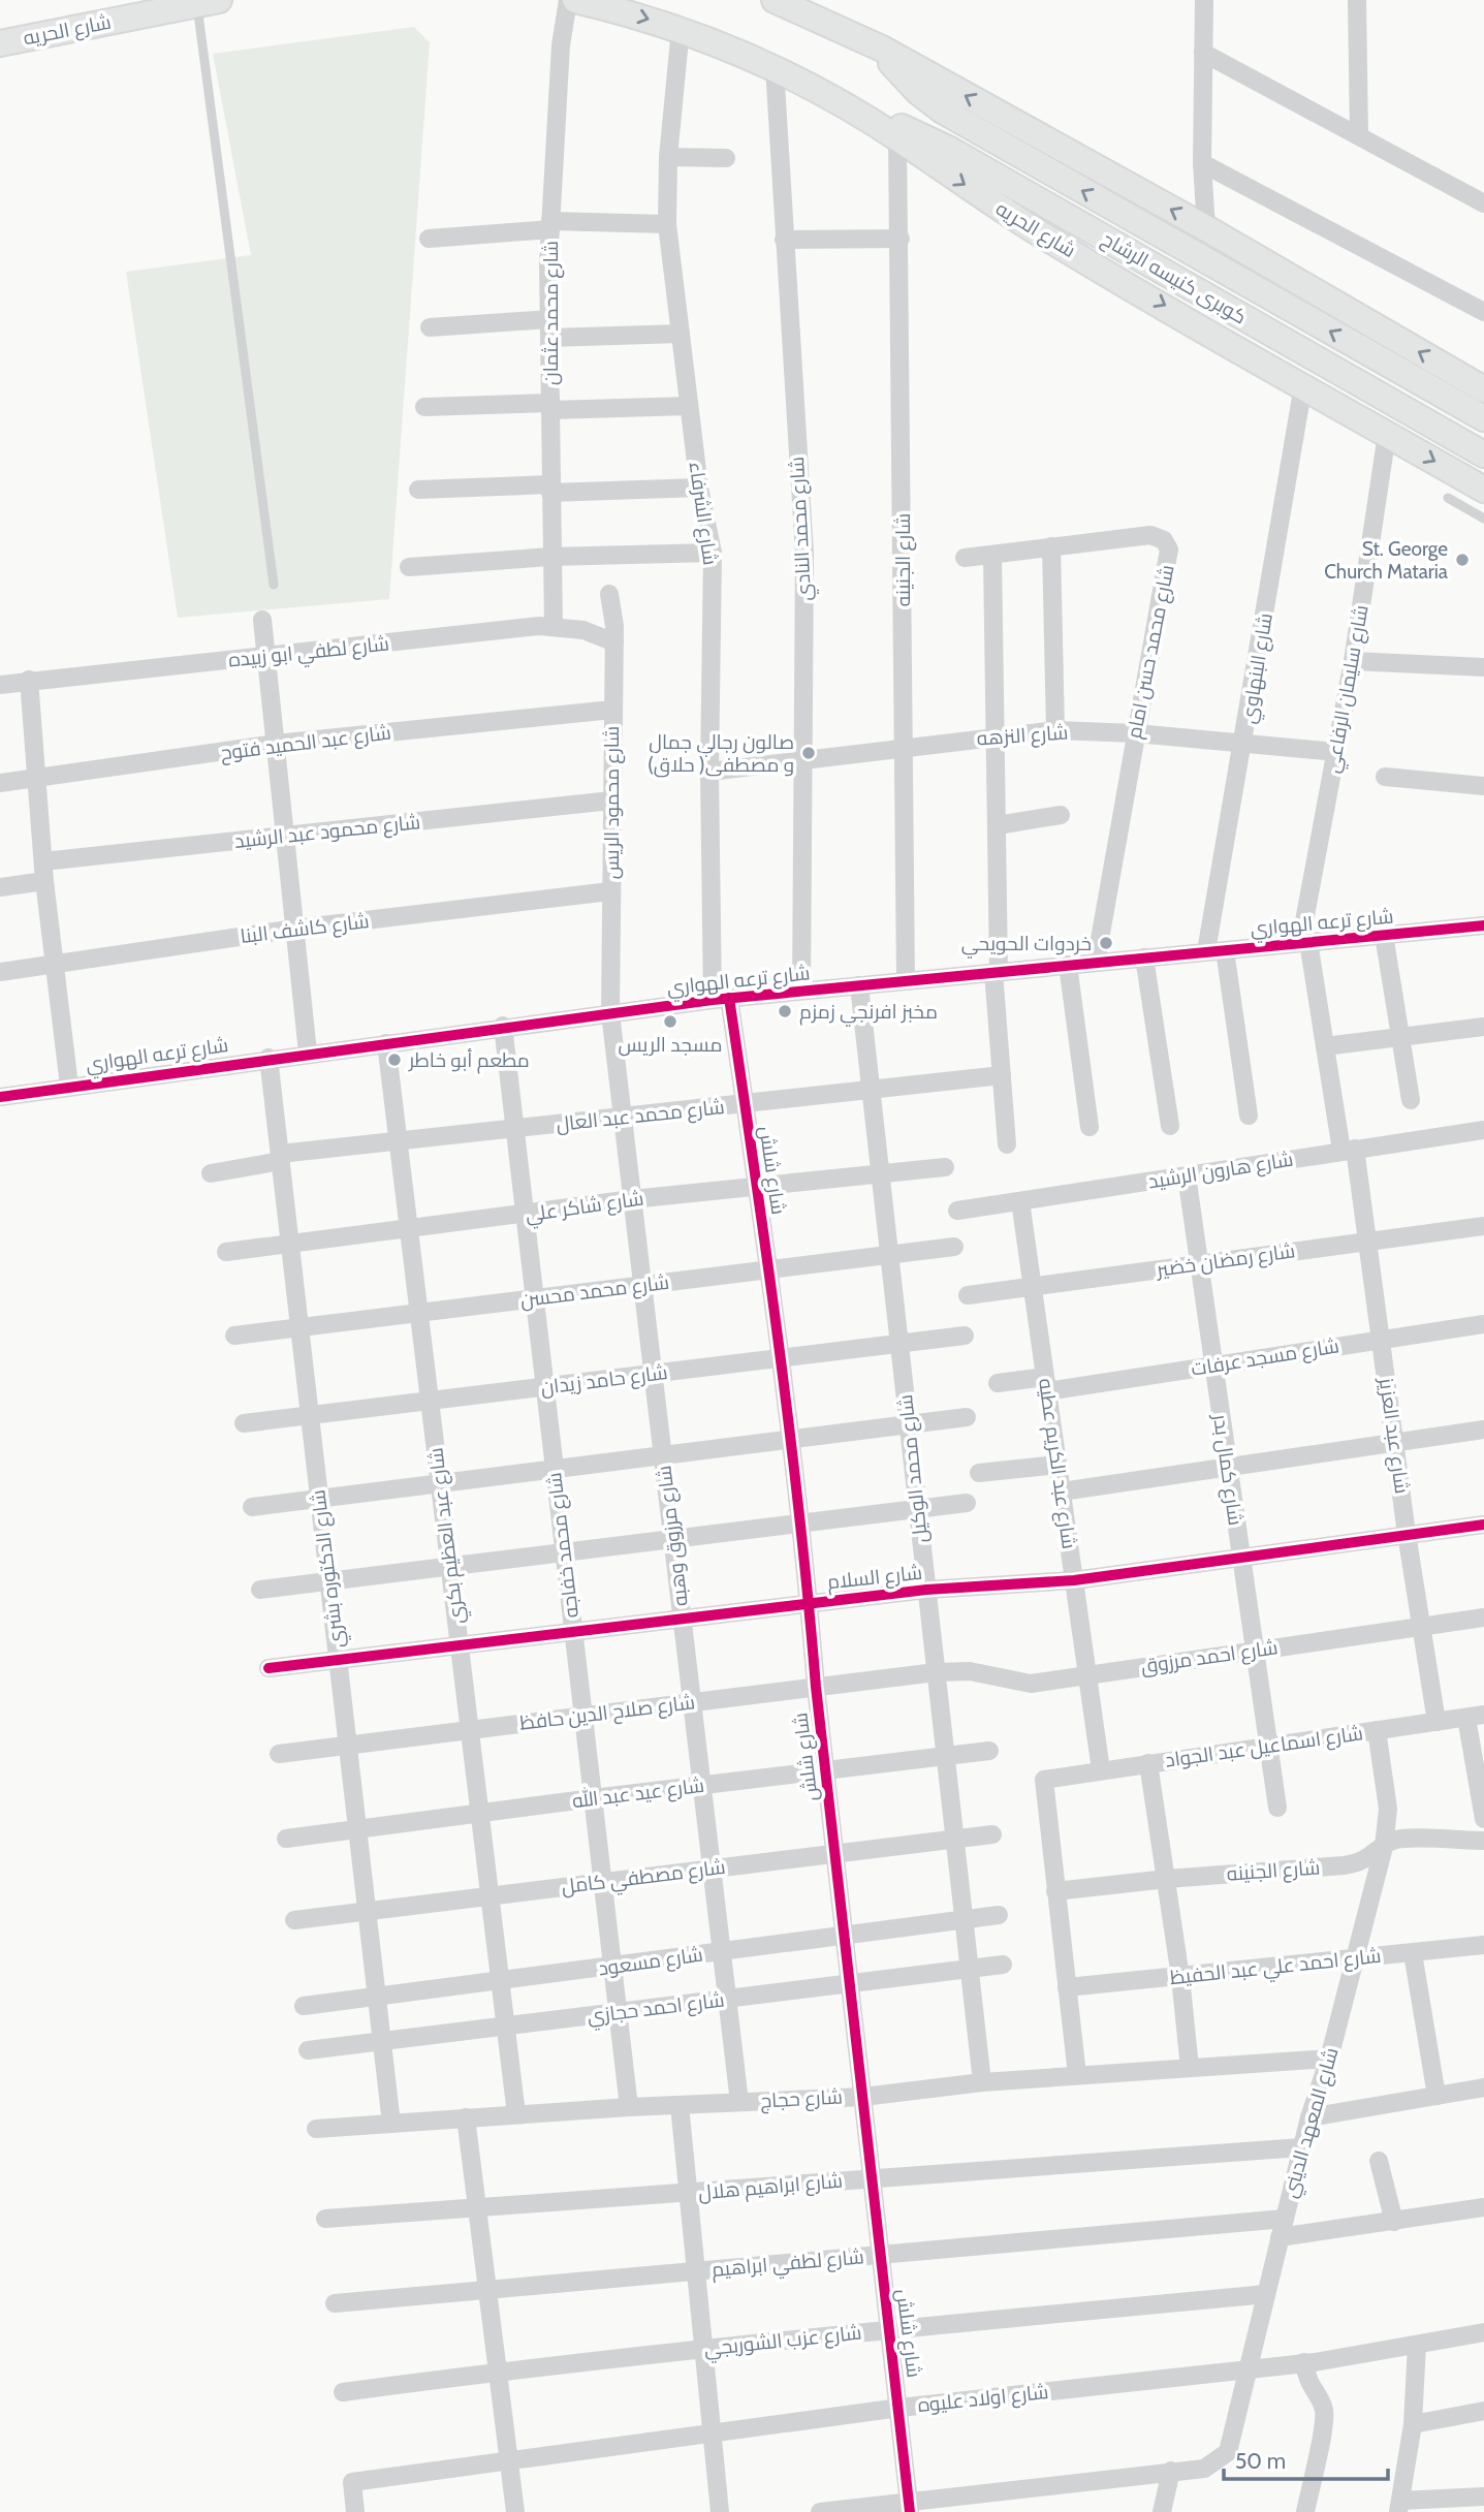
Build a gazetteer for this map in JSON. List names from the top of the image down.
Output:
{
  "streets": {
    "main road": ["شارع الحريه", "كوبرى كنيسه الرشاح"],
    "street": [
      "شارع محمد عثمان",
      "شارع الشرفاء",
      "شارع محمد النادي",
      "شارع الجنينه",
      "شارع لطفي ابو زبيده",
      "شارع محمد حسن امام",
      "شارع البنهاوي",
      "شارع سليمان الرفاعي",
      "شارع النزهه",
      "شارع عبد الحميد فتوح",
      "شارع محمود الريس",
      "شارع محمود عبد الرشيد",
      "شارع ترعه الهواري",
      "شارع كاشف البنا",
      "شارع محمد عبد العال",
      "شارع شلش",
      "شارع هارون الرشيد",
      "شارع شاكر علي",
      "شارع رمضان خضير",
      "شارع محمد محسن",
      "شارع مسجد عرفات",
      "شارع حامد زيدان",
      "شارع عبد العزيز",
      "شارع عبد الكريم عطيه",
      "شارع محمد الوكيل",
      "شارع كمال بدر",
      "شارع عبد العظيم بكري",
      "شارع مرزوق وهبه",
      "شارع محمد خفاجه",
      "شارع الدكتوره بشري",
      "شارع السلام",
      "شارع احمد مرزوق",
      "شارع صلاح الدين حافظ",
      "شارع اسماعيل عبد الجواد",
      "شارع عيد عبد الله",
      "شارع مصطفي كامل",
      "شارع مسعود",
      "شارع احمد علي عبد الحفيظ",
      "شارع احمد حجازي",
      "شارع حجاج",
      "شارع المعهد الديني",
      "شارع ابراهيم هلال",
      "شارع لطفي ابراهيم",
      "شارع عزب الشوربجي",
      "شارع اولاد عليوه"
    ]
  },
  "crossings": [
    ["شارع الحريه", "كوبرى كنيسه الرشاح"],
    ["شارع الحريه", "شارع الشرفاء"],
    ["شارع الحريه", "شارع محمد النادي"],
    ["شارع الحريه", "شارع الجنينه"],
    ["شارع الحريه", "شارع البنهاوي"],
    ["شارع الحريه", "شارع سليمان الرفاعي"],
    ["شارع محمد عثمان", "شارع لطفي ابو زبيده"],
    ["شارع الشرفاء", "شارع النزهه"],
    ["شارع الشرفاء", "شارع ترعه الهواري"],
    ["شارع الشرفاء", "شارع شلش"],
    ["شارع محمد النادي", "شارع النزهه"],
    ["شارع محمد النادي", "شارع ترعه الهواري"],
    ["شارع الجنينه", "شارع النزهه"],
    ["شارع الجنينه", "شارع ترعه الهواري"],
    ["شارع الجنينه", "شارع اسماعيل عبد الجواد"],
    ["شارع الجنينه", "شارع المعهد الديني"],
    ["شارع لطفي ابو زبيده", "شارع محمود الريس"],
    ["شارع محمد حسن امام", "شارع النزهه"],
    ["شارع محمد حسن امام", "شارع ترعه الهواري"],
    ["شارع البنهاوي", "شارع النزهه"],
    ["شارع البنهاوي", "شارع ترعه الهواري"],
    ["شارع سليمان الرفاعي", "شارع النزهه"],
    ["شارع سليمان الرفاعي", "شارع ترعه الهواري"],
    ["شارع سليمان الرفاعي", "شارع عبد العزيز"],
    ["شارع عبد الحميد فتوح", "شارع محمود الريس"],
    ["شارع محمود الريس", "شارع محمود عبد الرشيد"],
    ["شارع محمود الريس", "شارع ترعه الهواري"],
    ["شارع محمود الريس", "شارع كاشف البنا"],
    ["شارع محمود الريس", "شارع مرزوق وهبه"],
    ["شارع ترعه الهواري", "شارع شلش"],
    ["شارع ترعه الهواري", "شارع محمد الوكيل"],
    ["شارع ترعه الهواري", "شارع عبد العظيم بكري"],
    ["شارع ترعه الهواري", "شارع مرزوق وهبه"],
    ["شارع ترعه الهواري", "شارع محمد خفاجه"],
    ["شارع ترعه الهواري", "شارع الدكتوره بشري"],
    ["شارع محمد عبد العال", "شارع شلش"],
    ["شارع محمد عبد العال", "شارع محمد الوكيل"],
    ["شارع محمد عبد العال", "شارع عبد العظيم بكري"],
    ["شارع محمد عبد العال", "شارع مرزوق وهبه"],
    ["شارع محمد عبد العال", "شارع محمد خفاجه"],
    ["شارع محمد عبد العال", "شارع الدكتوره بشري"],
    ["شارع شلش", "شارع شاكر علي"],
    ["شارع شلش", "شارع محمد محسن"],
    ["شارع شلش", "شارع حامد زيدان"],
    ["شارع شلش", "شارع السلام"],
    ["شارع شلش", "شارع صلاح الدين حافظ"],
    ["شارع شلش", "شارع عيد عبد الله"],
    ["شارع شلش", "شارع مصطفي كامل"],
    ["شارع شلش", "شارع مسعود"],
    ["شارع شلش", "شارع احمد حجازي"],
    ["شارع شلش", "شارع حجاج"],
    ["شارع شلش", "شارع المعهد الديني"],
    ["شارع شلش", "شارع ابراهيم هلال"],
    ["شارع شلش", "شارع لطفي ابراهيم"],
    ["شارع شلش", "شارع عزب الشوربجي"],
    ["شارع شلش", "شارع اولاد عليوه"],
    ["شارع هارون الرشيد", "شارع عبد العزيز"],
    ["شارع هارون الرشيد", "شارع عبد الكريم عطيه"],
    ["شارع هارون الرشيد", "شارع كمال بدر"],
    ["شارع شاكر علي", "شارع محمد الوكيل"],
    ["شارع شاكر علي", "شارع عبد العظيم بكري"],
    ["شارع شاكر علي", "شارع مرزوق وهبه"],
    ["شارع شاكر علي", "شارع محمد خفاجه"],
    ["شارع شاكر علي", "شارع الدكتوره بشري"],
    ["شارع رمضان خضير", "شارع عبد العزيز"],
    ["شارع رمضان خضير", "شارع عبد الكريم عطيه"],
    ["شارع رمضان خضير", "شارع كمال بدر"],
    ["شارع محمد محسن", "شارع محمد الوكيل"],
    ["شارع محمد محسن", "شارع عبد العظيم بكري"],
    ["شارع محمد محسن", "شارع مرزوق وهبه"],
    ["شارع محمد محسن", "شارع محمد خفاجه"],
    ["شارع محمد محسن", "شارع الدكتوره بشري"],
    ["شارع مسجد عرفات", "شارع عبد العزيز"],
    ["شارع مسجد عرفات", "شارع عبد الكريم عطيه"],
    ["شارع مسجد عرفات", "شارع كمال بدر"],
    ["شارع حامد زيدان", "شارع محمد الوكيل"],
    ["شارع حامد زيدان", "شارع عبد العظيم بكري"],
    ["شارع حامد زيدان", "شارع مرزوق وهبه"],
    ["شارع حامد زيدان", "شارع محمد خفاجه"],
    ["شارع حامد زيدان", "شارع الدكتوره بشري"],
    ["شارع عبد العزيز", "شارع السلام"],
    ["شارع عبد العزيز", "شارع احمد مرزوق"],
    ["شارع عبد العزيز", "شارع اسماعيل عبد الجواد"],
    ["شارع عبد الكريم عطيه", "شارع السلام"],
    ["شارع عبد الكريم عطيه", "شارع احمد مرزوق"],
    ["شارع عبد الكريم عطيه", "شارع اسماعيل عبد الجواد"],
    ["شارع محمد الوكيل", "شارع السلام"],
    ["شارع محمد الوكيل", "شارع احمد مرزوق"],
    ["شارع محمد الوكيل", "شارع صلاح الدين حافظ"],
    ["شارع محمد الوكيل", "شارع عيد عبد الله"],
    ["شارع محمد الوكيل", "شارع مصطفي كامل"],
    ["شارع محمد الوكيل", "شارع مسعود"],
    ["شارع محمد الوكيل", "شارع احمد حجازي"],
    ["شارع محمد الوكيل", "شارع حجاج"],
    ["شارع كمال بدر", "شارع السلام"],
    ["شارع كمال بدر", "شارع احمد مرزوق"],
    ["شارع كمال بدر", "شارع اسماعيل عبد الجواد"],
    ["شارع عبد العظيم بكري", "شارع السلام"],
    ["شارع عبد العظيم بكري", "شارع صلاح الدين حافظ"],
    ["شارع عبد العظيم بكري", "شارع عيد عبد الله"],
    ["شارع عبد العظيم بكري", "شارع مصطفي كامل"],
    ["شارع عبد العظيم بكري", "شارع مسعود"],
    ["شارع عبد العظيم بكري", "شارع احمد حجازي"],
    ["شارع عبد العظيم بكري", "شارع حجاج"],
    ["شارع مرزوق وهبه", "شارع السلام"],
    ["شارع مرزوق وهبه", "شارع صلاح الدين حافظ"],
    ["شارع مرزوق وهبه", "شارع عيد عبد الله"],
    ["شارع مرزوق وهبه", "شارع مصطفي كامل"],
    ["شارع مرزوق وهبه", "شارع مسعود"],
    ["شارع مرزوق وهبه", "شارع احمد حجازي"],
    ["شارع مرزوق وهبه", "شارع حجاج"],
    ["شارع محمد خفاجه", "شارع السلام"],
    ["شارع محمد خفاجه", "شارع صلاح الدين حافظ"],
    ["شارع محمد خفاجه", "شارع عيد عبد الله"],
    ["شارع محمد خفاجه", "شارع مصطفي كامل"],
    ["شارع محمد خفاجه", "شارع مسعود"],
    ["شارع محمد خفاجه", "شارع احمد حجازي"],
    ["شارع محمد خفاجه", "شارع حجاج"],
    ["شارع الدكتوره بشري", "شارع السلام"],
    ["شارع الدكتوره بشري", "شارع صلاح الدين حافظ"],
    ["شارع الدكتوره بشري", "شارع عيد عبد الله"],
    ["شارع الدكتوره بشري", "شارع مصطفي كامل"],
    ["شارع الدكتوره بشري", "شارع مسعود"],
    ["شارع الدكتوره بشري", "شارع احمد حجازي"],
    ["شارع الدكتوره بشري", "شارع حجاج"],
    ["شارع احمد مرزوق", "شارع صلاح الدين حافظ"],
    ["شارع اسماعيل عبد الجواد", "شارع المعهد الديني"],
    ["شارع احمد علي عبد الحفيظ", "شارع المعهد الديني"],
    ["شارع حجاج", "شارع المعهد الديني"],
    ["شارع المعهد الديني", "شارع ابراهيم هلال"],
    ["شارع المعهد الديني", "شارع لطفي ابراهيم"],
    ["شارع المعهد الديني", "شارع عزب الشوربجي"],
    ["شارع المعهد الديني", "شارع اولاد عليوه"]
  ],
  "places": [
    "St. George Church Mataria",
    "صالون رجالي جمال و مصطفى( حلاق)",
    "خردوات الحويحي",
    "مخبز افرنجي زمزم",
    "مسجد الريس",
    "مطعم أبو خاطر"
  ],
  "scale_bar": "50 m"
}
